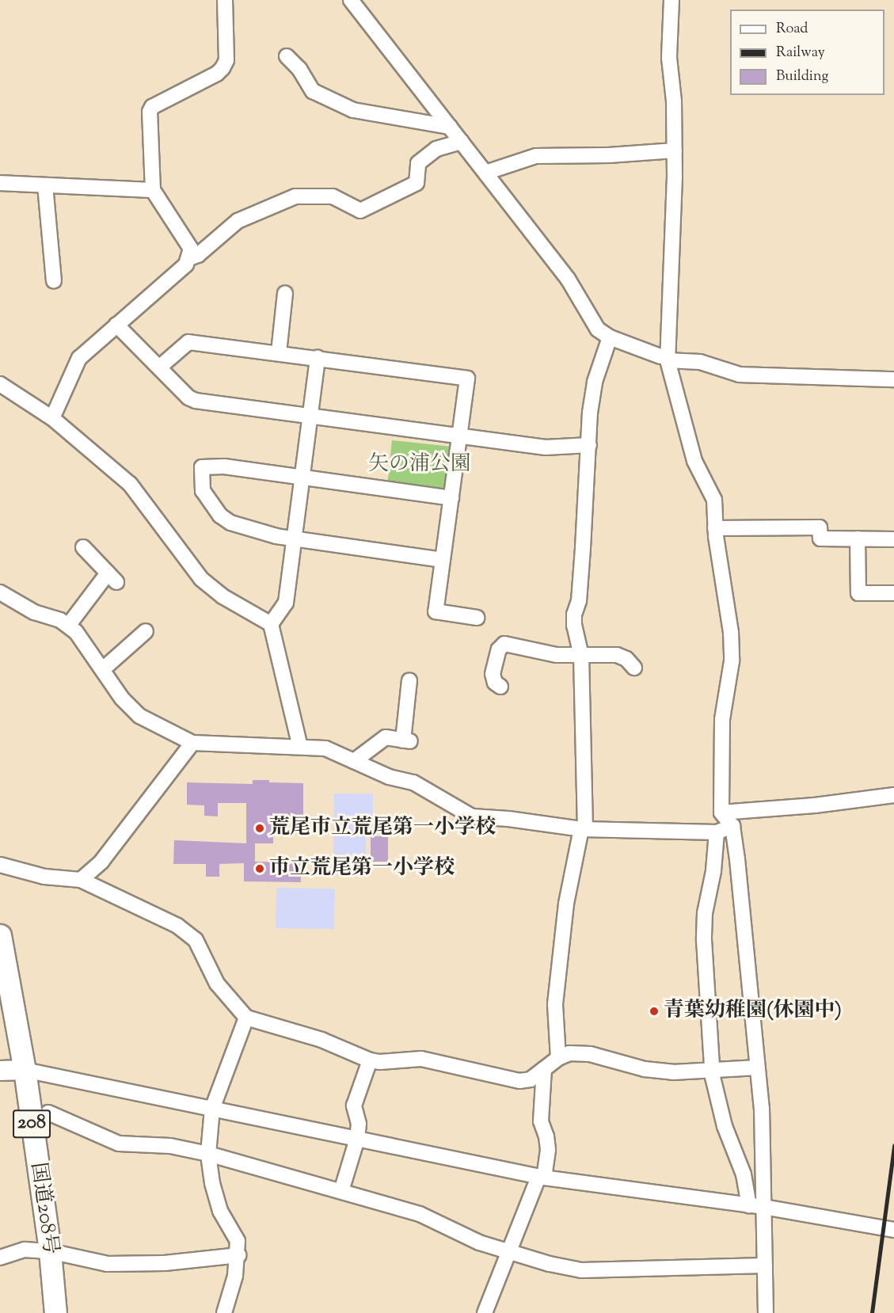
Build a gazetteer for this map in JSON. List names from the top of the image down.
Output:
{
  "streets": {
    "highway": ["208", "国道208号"]
  },
  "parks": ["矢の浦公園"],
  "places": ["荒尾市立荒尾第一小学校", "市立荒尾第一小学校", "青葉幼稚園(休園中)"],
  "legend": ["Road", "Railway", "Building"]
}
